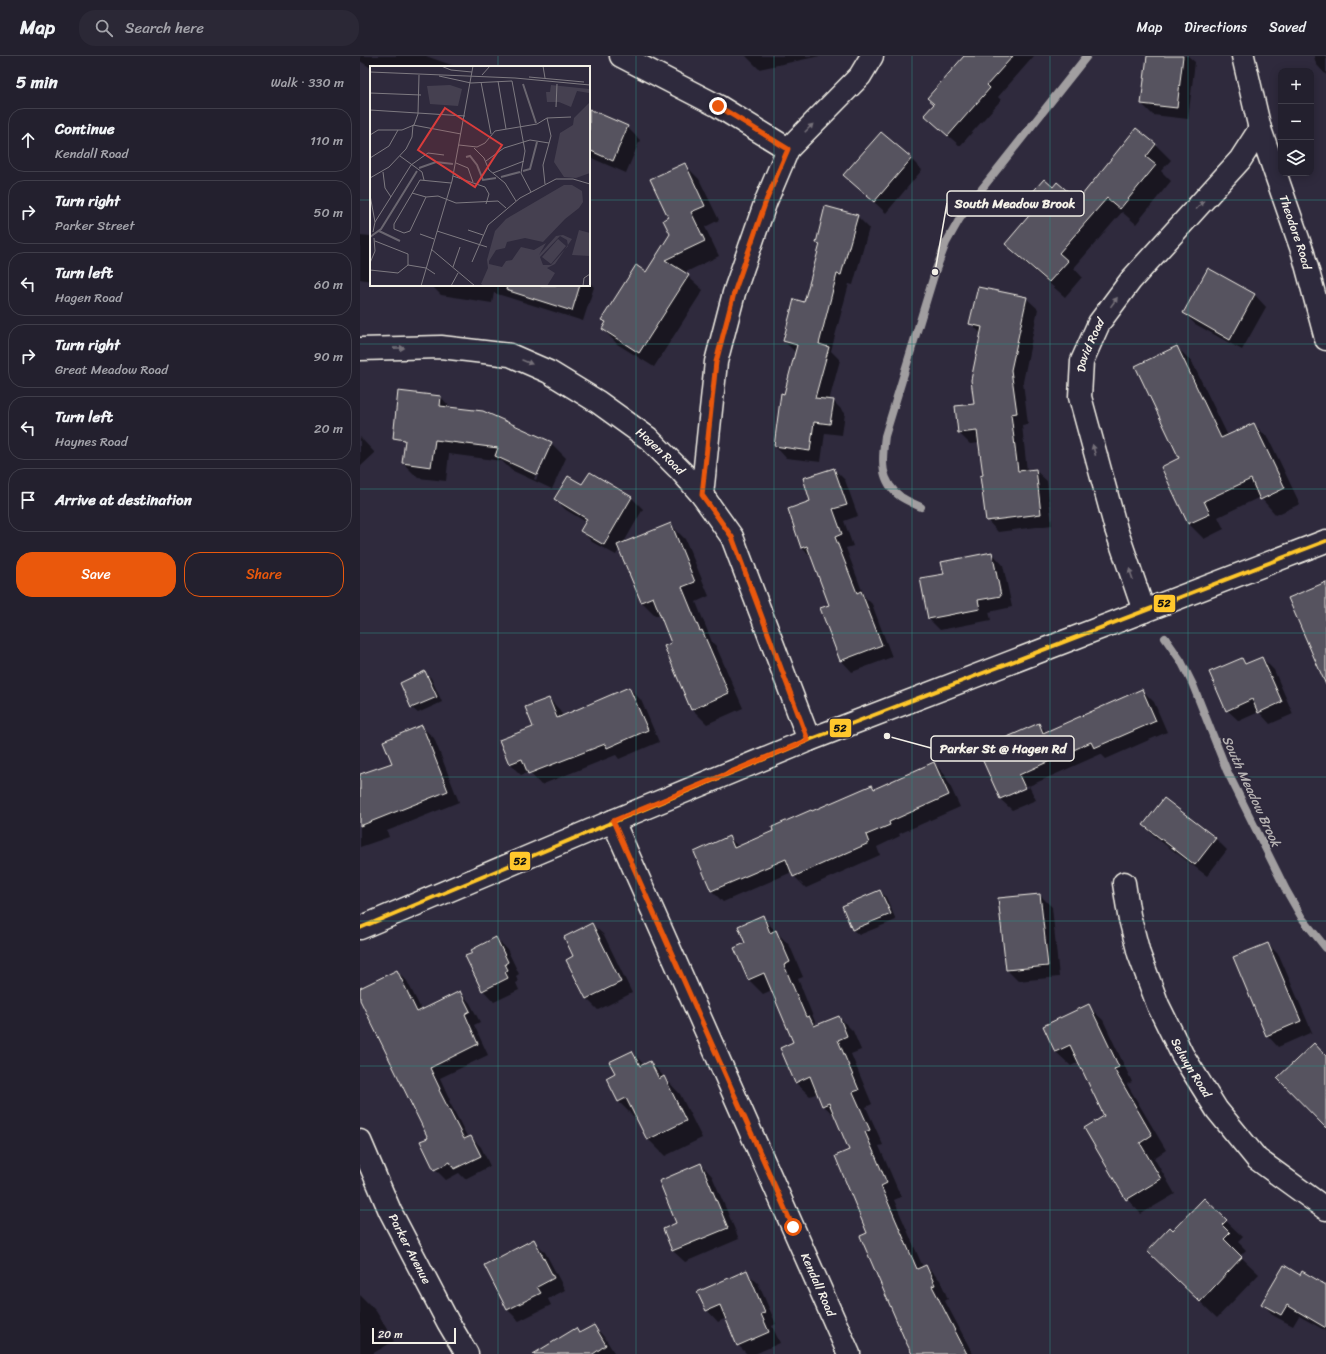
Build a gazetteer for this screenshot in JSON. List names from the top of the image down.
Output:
{
  "streets": {
    "street": [
      "Theodore Road",
      "David Road",
      "Hagen Road",
      "Selwyn Road",
      "Parker Avenue",
      "Kendall Road"
    ]
  },
  "crossings": [
    ["Theodore Road", "David Road"]
  ],
  "one_way": ["David Road", "Hagen Road"],
  "water": ["South Meadow Brook"],
  "places": ["South Meadow Brook", "Parker St @ Hagen Rd"],
  "lines": ["transit line 52"],
  "scale_bar": "20 m",
  "page": {
    "header": "Map",
    "search": "Search here",
    "nav": ["Map", "Directions", "Saved"],
    "heading": ["5 min", "Walk · 330 m"],
    "map_buttons": ["+", "−"],
    "list": [
      ["Continue", "Kendall Road", "110 m"],
      ["Turn right", "Parker Street", "50 m"],
      ["Turn left", "Hagen Road", "60 m"],
      ["Turn right", "Great Meadow Road", "90 m"],
      ["Turn left", "Haynes Road", "20 m"],
      "Arrive at destination"
    ],
    "buttons": ["Save", "Share"],
    "scale": "20 m"
  }
}
